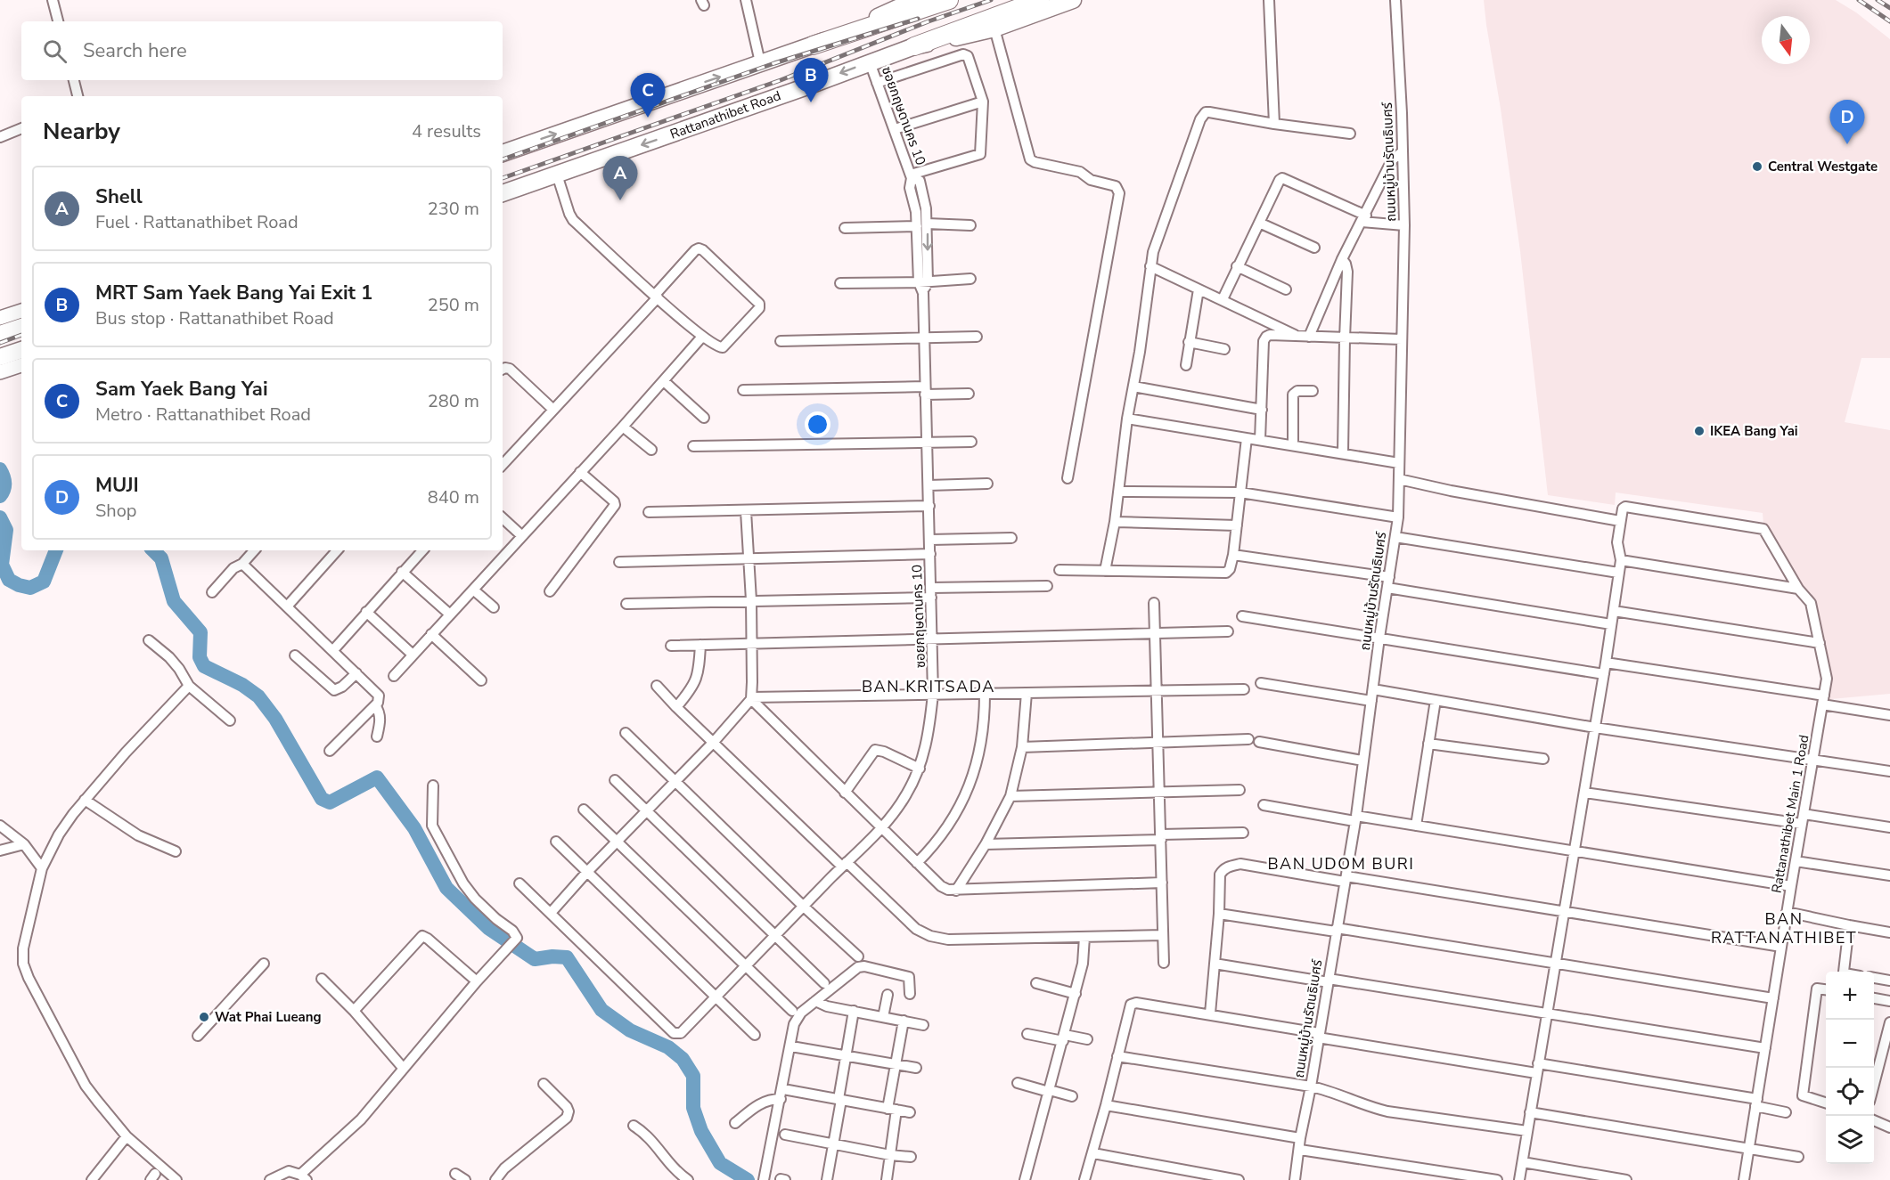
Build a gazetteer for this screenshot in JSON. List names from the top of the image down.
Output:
{
  "streets": {
    "main road": ["Rattanathibet Road"],
    "street": ["ซอยกฤษดานคร 10", "ถนนหมู่บ้านรัตนธิเบศร์", "Rattanathibet Main 1 Road"]
  },
  "crossings": [
    ["Rattanathibet Road", "ซอยกฤษดานคร 10"]
  ],
  "districts": ["BAN KRITSADA", "BAN UDOM BURI", "BAN RATTANATHIBET"],
  "places": ["Central Westgate", "IKEA Bang Yai", "Wat Phai Lueang"],
  "north": "bottom",
  "page": {
    "search": "Search here",
    "pins": [
      "B",
      "C",
      "D",
      "A"
    ],
    "heading": ["Nearby", "4 results"],
    "list": [
      {
        "mark": "A",
        "name": "Shell",
        "note": "Fuel · Rattanathibet Road",
        "value": "230 m"
      },
      {
        "mark": "B",
        "name": "MRT Sam Yaek Bang Yai Exit 1",
        "note": "Bus stop · Rattanathibet Road",
        "value": "250 m"
      },
      {
        "mark": "C",
        "name": "Sam Yaek Bang Yai",
        "note": "Metro · Rattanathibet Road",
        "value": "280 m"
      },
      {
        "mark": "D",
        "name": "MUJI",
        "note": "Shop",
        "value": "840 m"
      }
    ],
    "map_buttons": ["+", "−"]
  }
}
